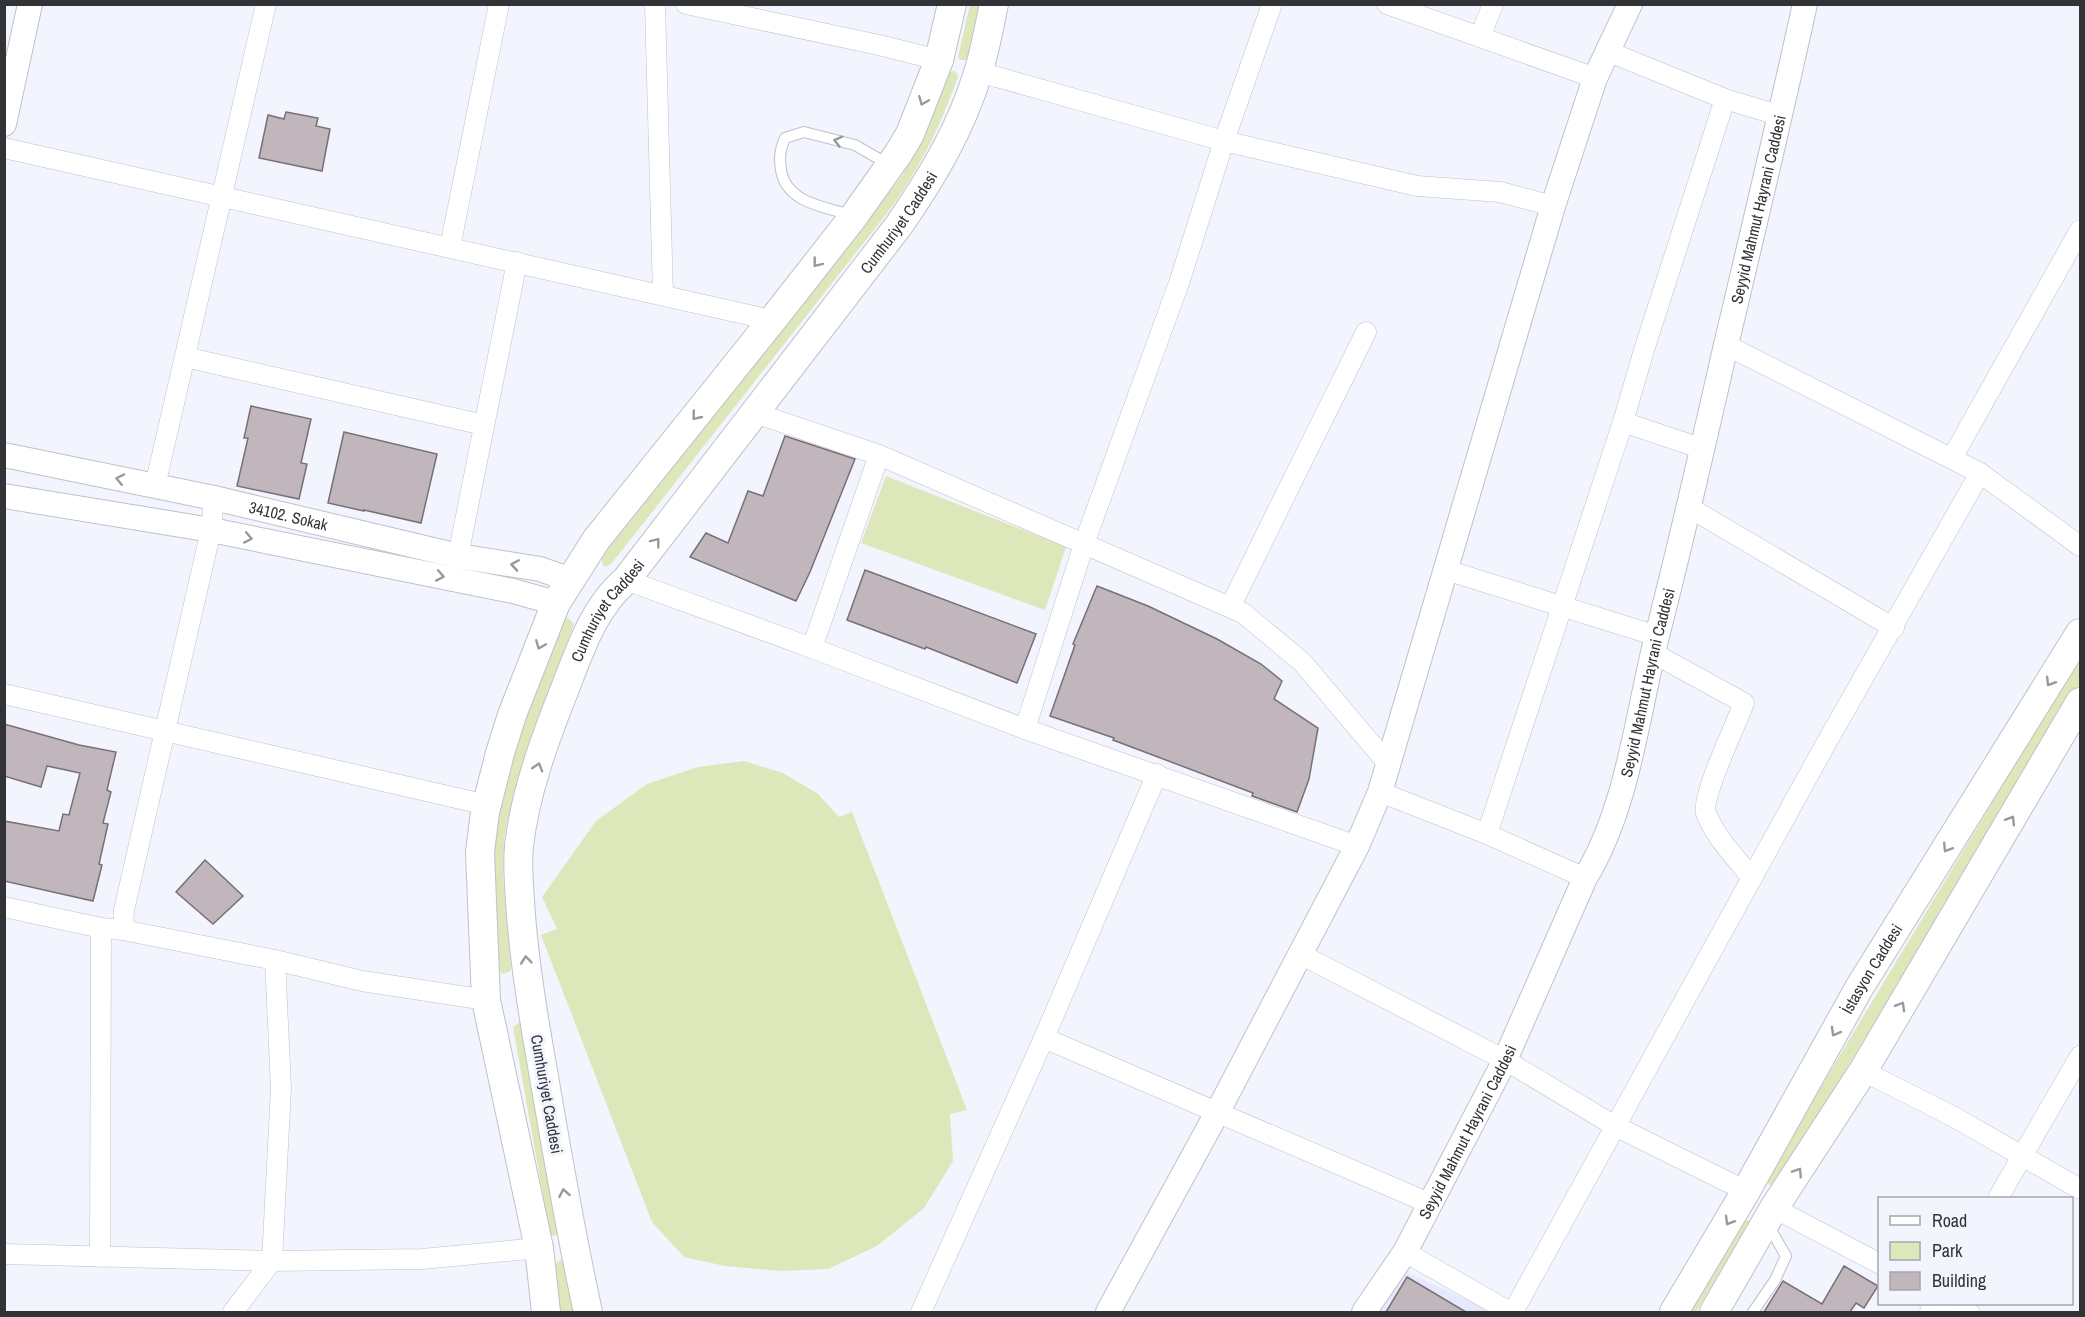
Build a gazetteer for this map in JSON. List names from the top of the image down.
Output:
{
  "streets": {
    "main road": ["Cumhuriyet Caddesi", "İstasyon Caddesi"],
    "street": ["Seyyid Mahmut Hayrani Caddesi", "34102. Sokak"]
  },
  "legend": ["Road", "Park", "Building"]
}
